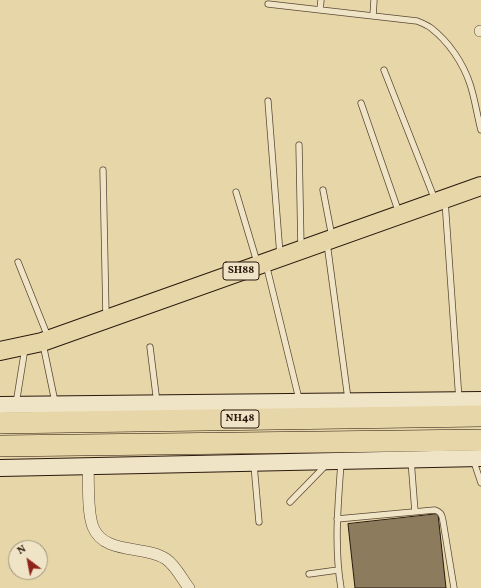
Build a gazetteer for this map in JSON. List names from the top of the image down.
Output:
{
  "streets": {
    "highway": ["NH48"],
    "main road": ["SH88"]
  },
  "north": "top left"
}
